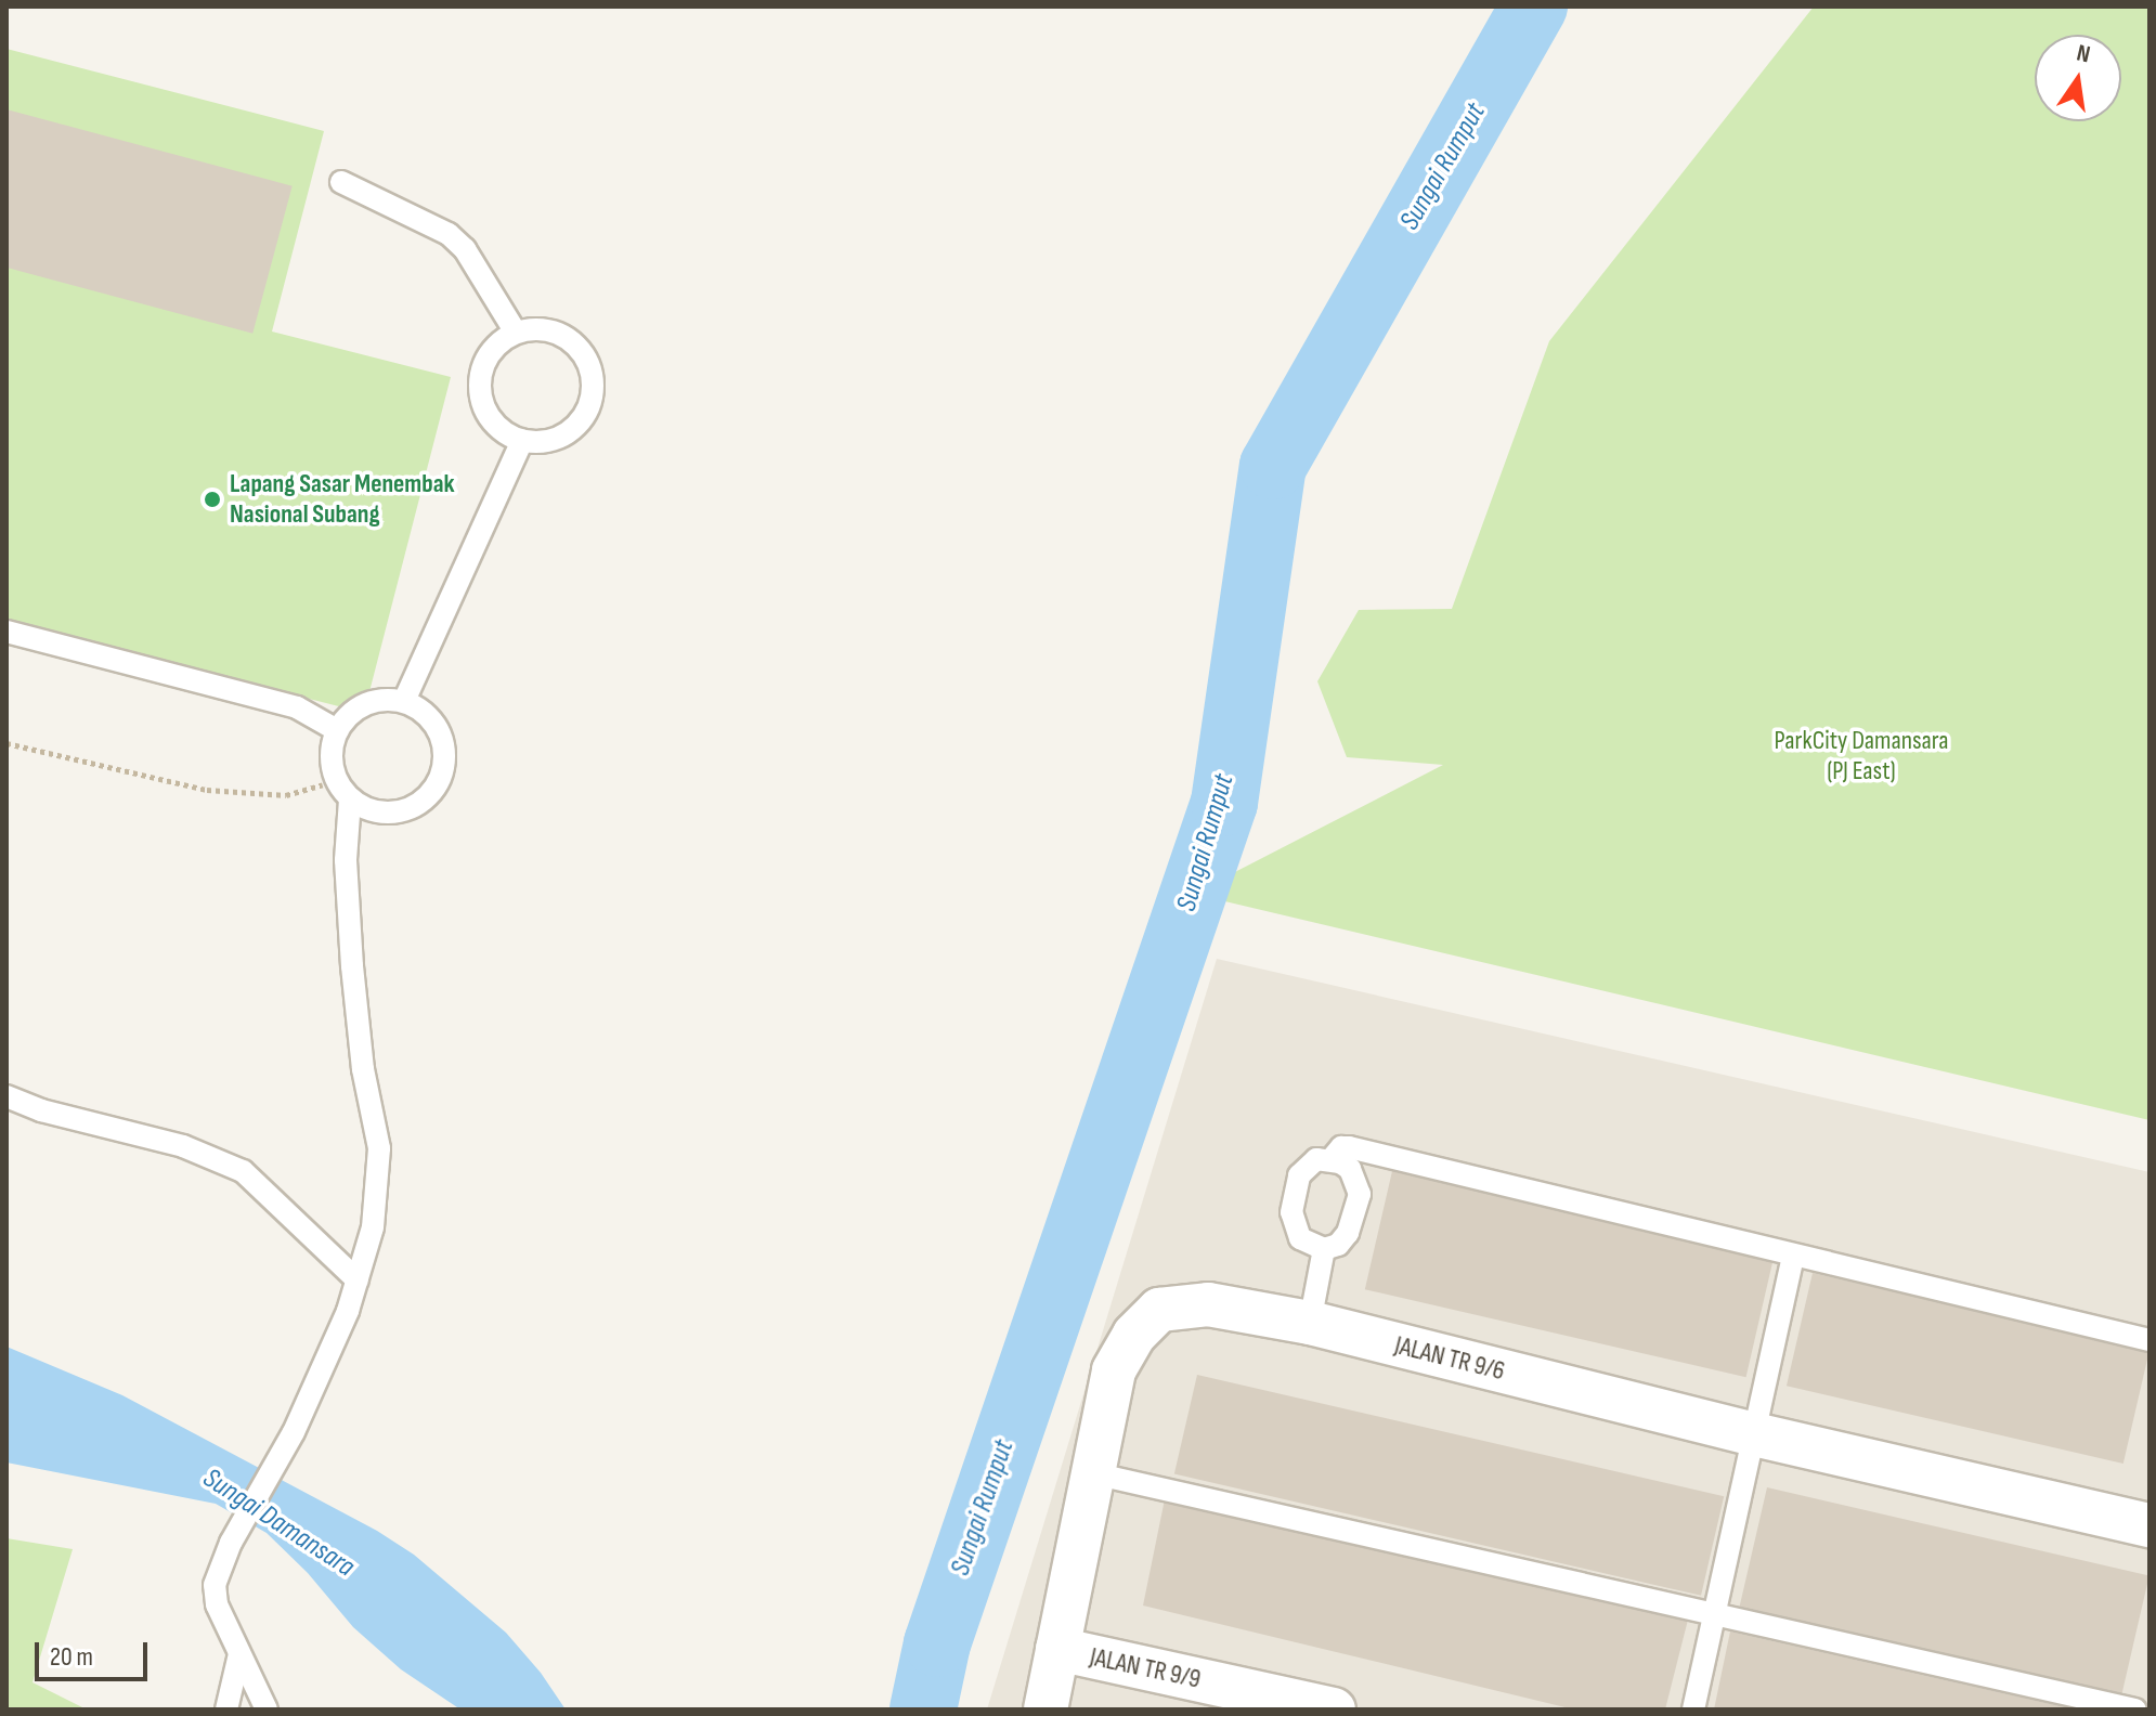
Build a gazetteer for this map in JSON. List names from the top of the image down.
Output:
{
  "streets": {
    "street": ["JALAN TR 9/6", "JALAN TR 9/9"]
  },
  "crossings": [
    ["JALAN TR 9/6", "JALAN TR 9/9"]
  ],
  "water": ["Sungai Rumput", "Sungai Damansara"],
  "parks": ["ParkCity Damansara (PJ East)"],
  "places": ["Lapang Sasar Menembak Nasional Subang"],
  "scale_bar": "20 m",
  "north": "top"
}
